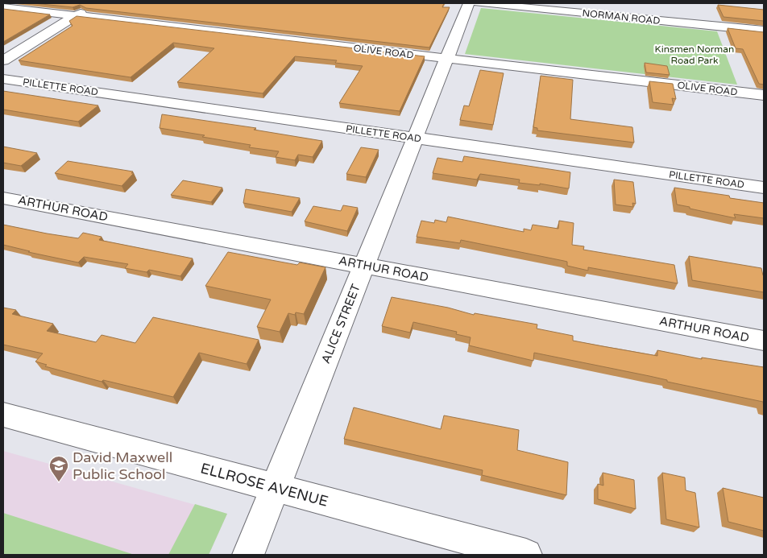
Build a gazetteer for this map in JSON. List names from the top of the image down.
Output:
{
  "streets": {
    "street": [
      "NORMAN ROAD",
      "OLIVE ROAD",
      "PILLETTE ROAD",
      "ARTHUR ROAD",
      "ALICE STREET",
      "ELLROSE AVENUE"
    ]
  },
  "crossings": [
    ["OLIVE ROAD", "ALICE STREET"],
    ["PILLETTE ROAD", "ALICE STREET"],
    ["ARTHUR ROAD", "ALICE STREET"],
    ["ALICE STREET", "ELLROSE AVENUE"]
  ],
  "parks": ["Kinsmen Norman Road Park"],
  "places": {
    "school or university": ["David Maxwell Public School"]
  }
}
